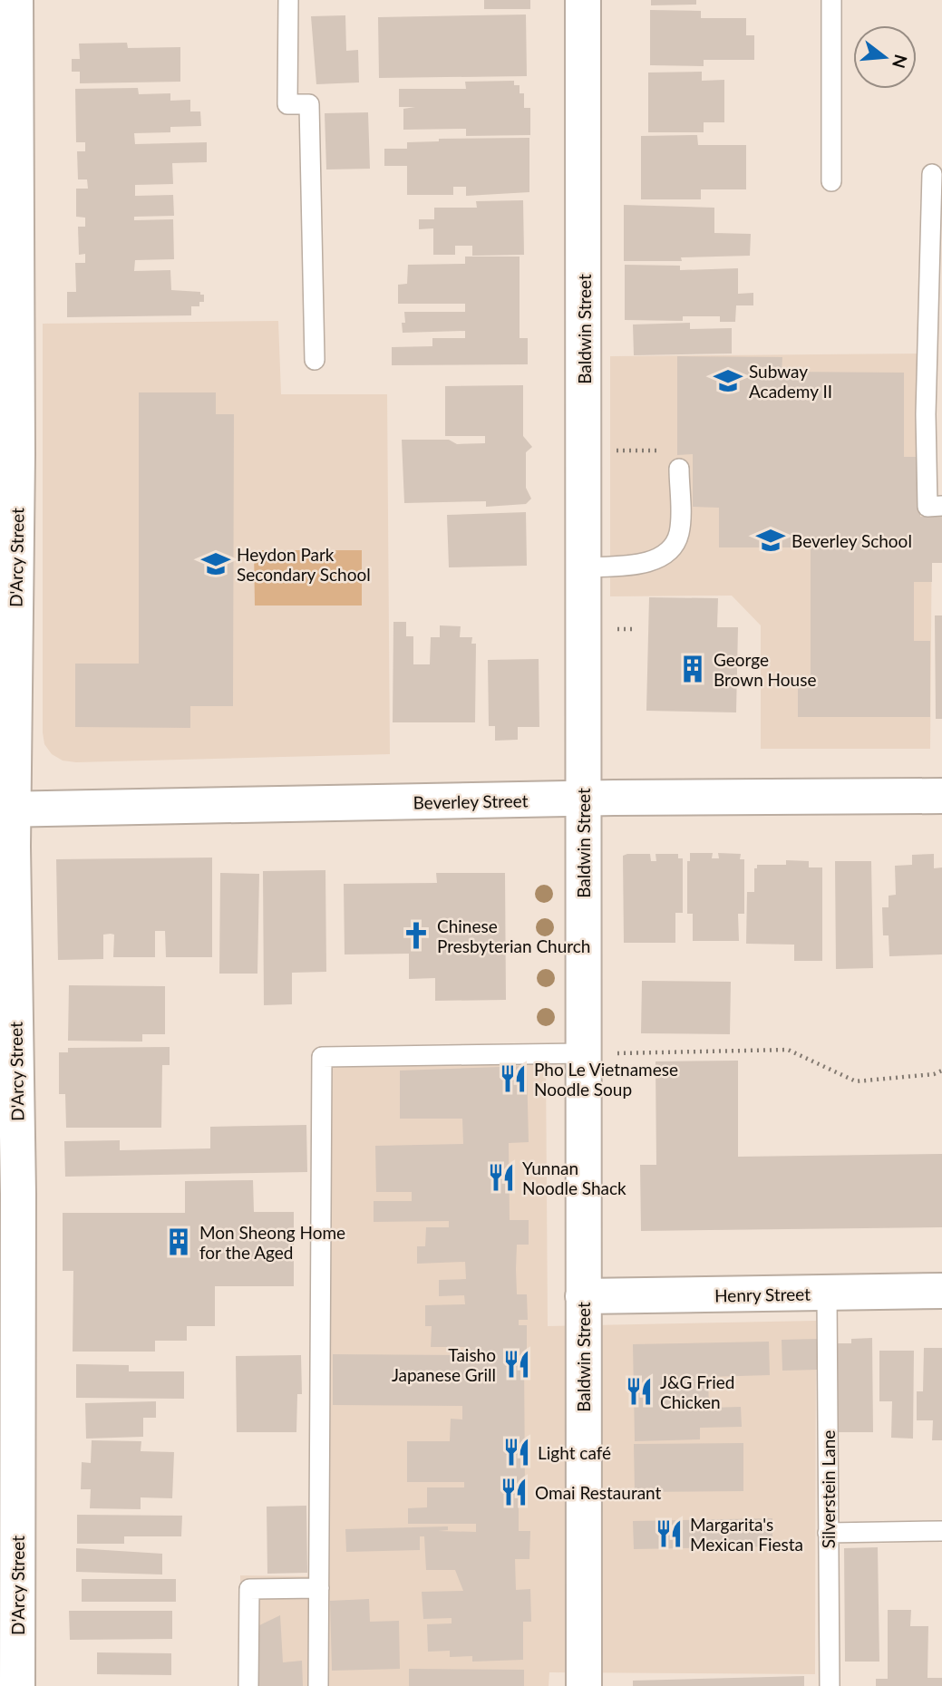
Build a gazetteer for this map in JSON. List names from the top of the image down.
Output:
{
  "streets": {
    "street": [
      "Baldwin Street",
      "D'Arcy Street",
      "Beverley Street",
      "Henry Street"
    ],
    "lane": ["Silverstein Lane"]
  },
  "crossings": [
    ["Baldwin Street", "Beverley Street"],
    ["Baldwin Street", "Henry Street"],
    ["D'Arcy Street", "Beverley Street"],
    ["Henry Street", "Silverstein Lane"]
  ],
  "places": {
    "school or university": ["Subway Academy II", "Beverley School", "Heydon Park Secondary School"],
    "building": ["George Brown House", "Mon Sheong Home for the Aged"],
    "church": ["Chinese Presbyterian Church"],
    "restaurant": [
      "Pho Le Vietnamese Noodle Soup",
      "Yunnan Noodle Shack",
      "Taisho Japanese Grill",
      "J&G Fried Chicken",
      "Light café",
      "Omai Restaurant",
      "Margarita's Mexican Fiesta"
    ]
  },
  "north": "right"
}
